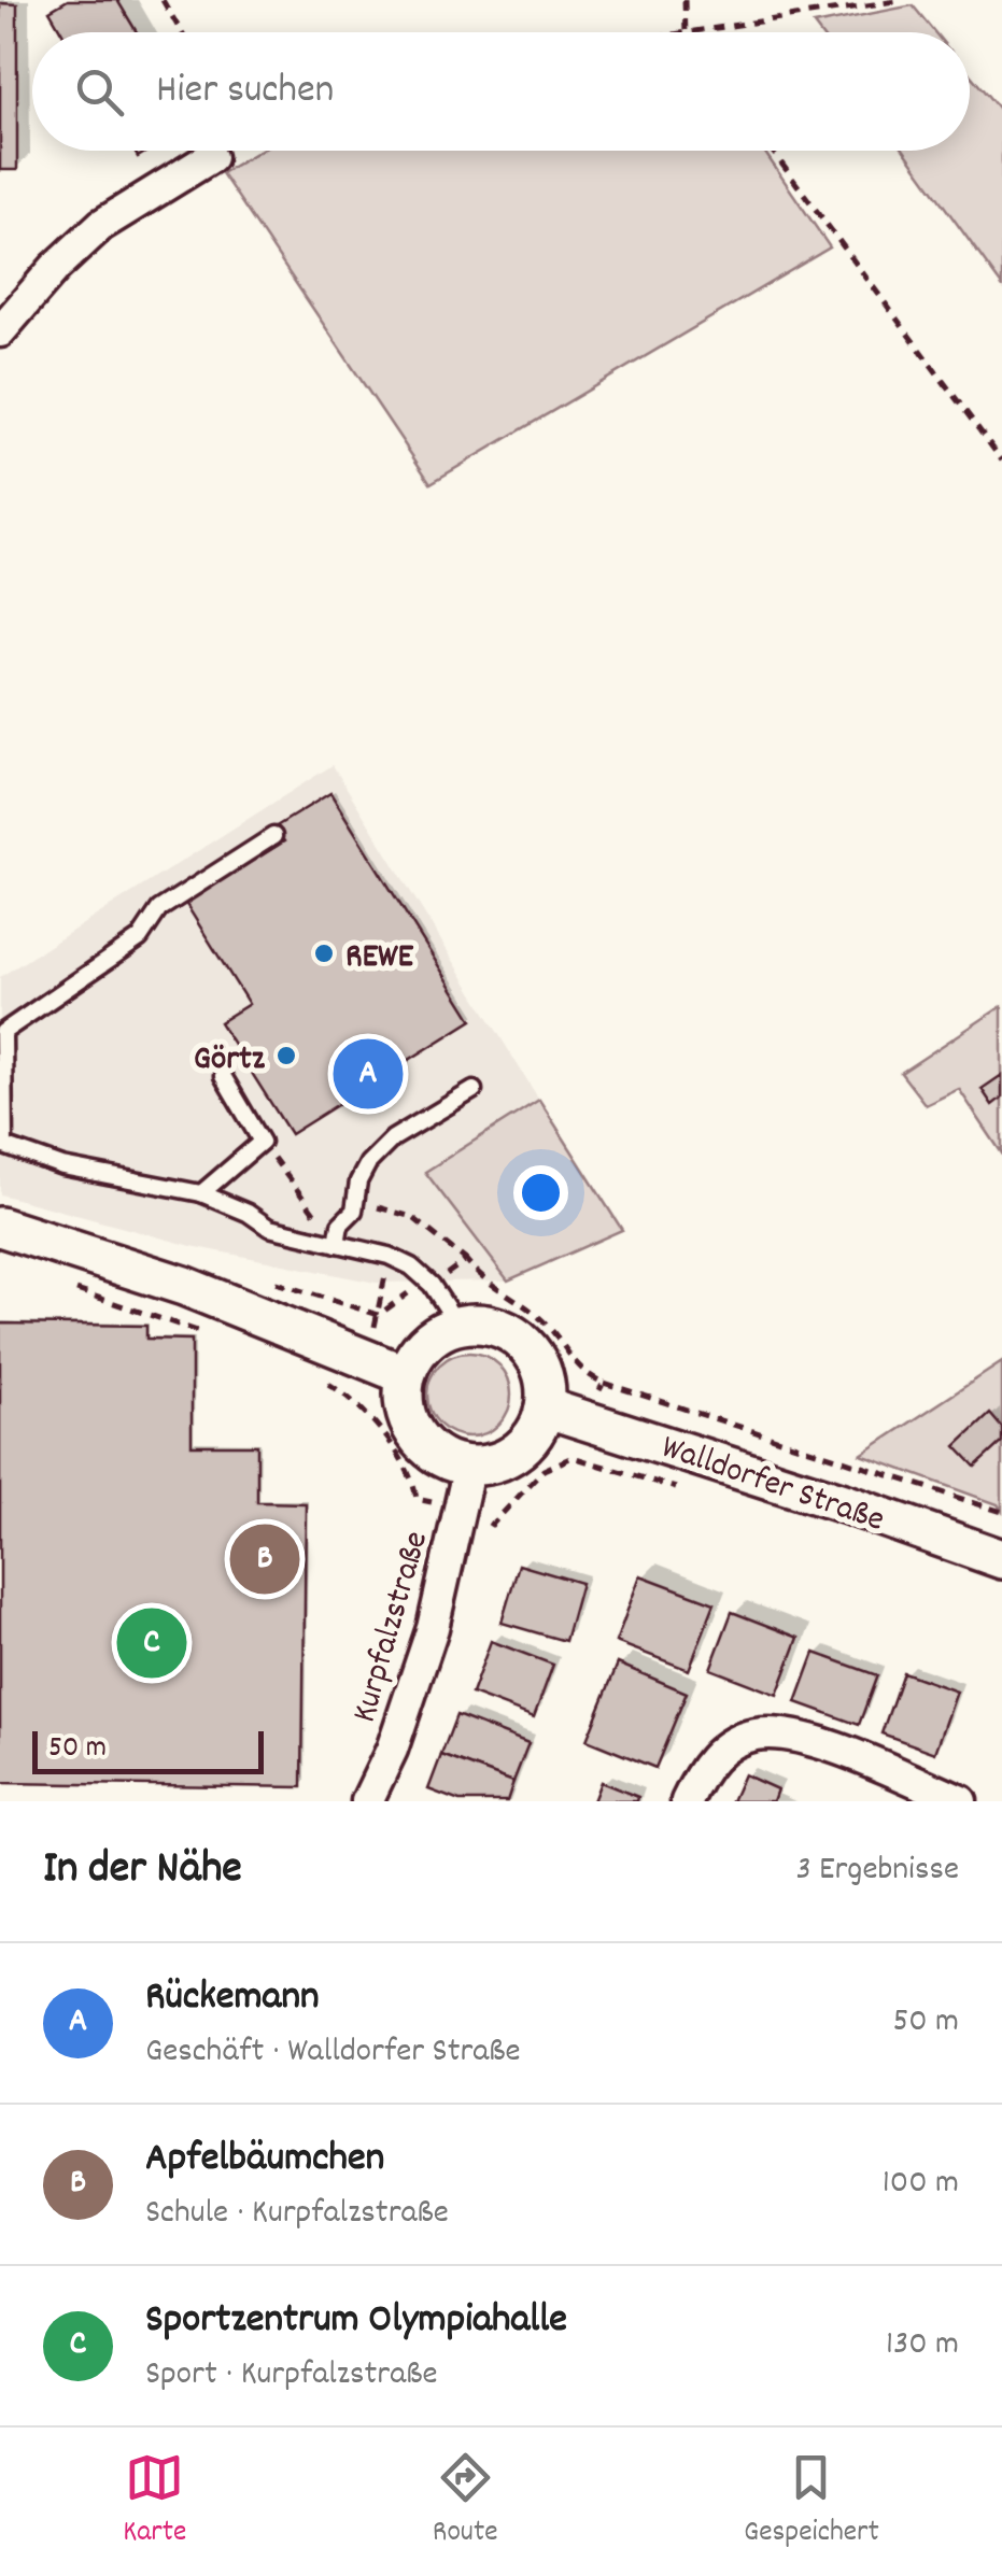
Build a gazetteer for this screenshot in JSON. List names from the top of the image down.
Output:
{
  "streets": {
    "street": ["Walldorfer Straße", "Kurpfalzstraße"]
  },
  "crossings": [
    ["Walldorfer Straße", "Kurpfalzstraße"]
  ],
  "places": ["REWE", "Görtz"],
  "scale_bar": "50 m",
  "page": {
    "search": "Hier suchen",
    "pins": ["A", "B", "C"],
    "scale": "50 m",
    "heading": ["In der Nähe", "3 Ergebnisse"],
    "list": [
      {
        "mark": "A",
        "name": "Rückemann",
        "note": "Geschäft · Walldorfer Straße",
        "value": "50 m"
      },
      {
        "mark": "B",
        "name": "Apfelbäumchen",
        "note": "Schule · Kurpfalzstraße",
        "value": "100 m"
      },
      {
        "mark": "C",
        "name": "Sportzentrum Olympiahalle",
        "note": "Sport · Kurpfalzstraße",
        "value": "130 m"
      }
    ],
    "nav": ["Karte", "Route", "Gespeichert"]
  }
}
